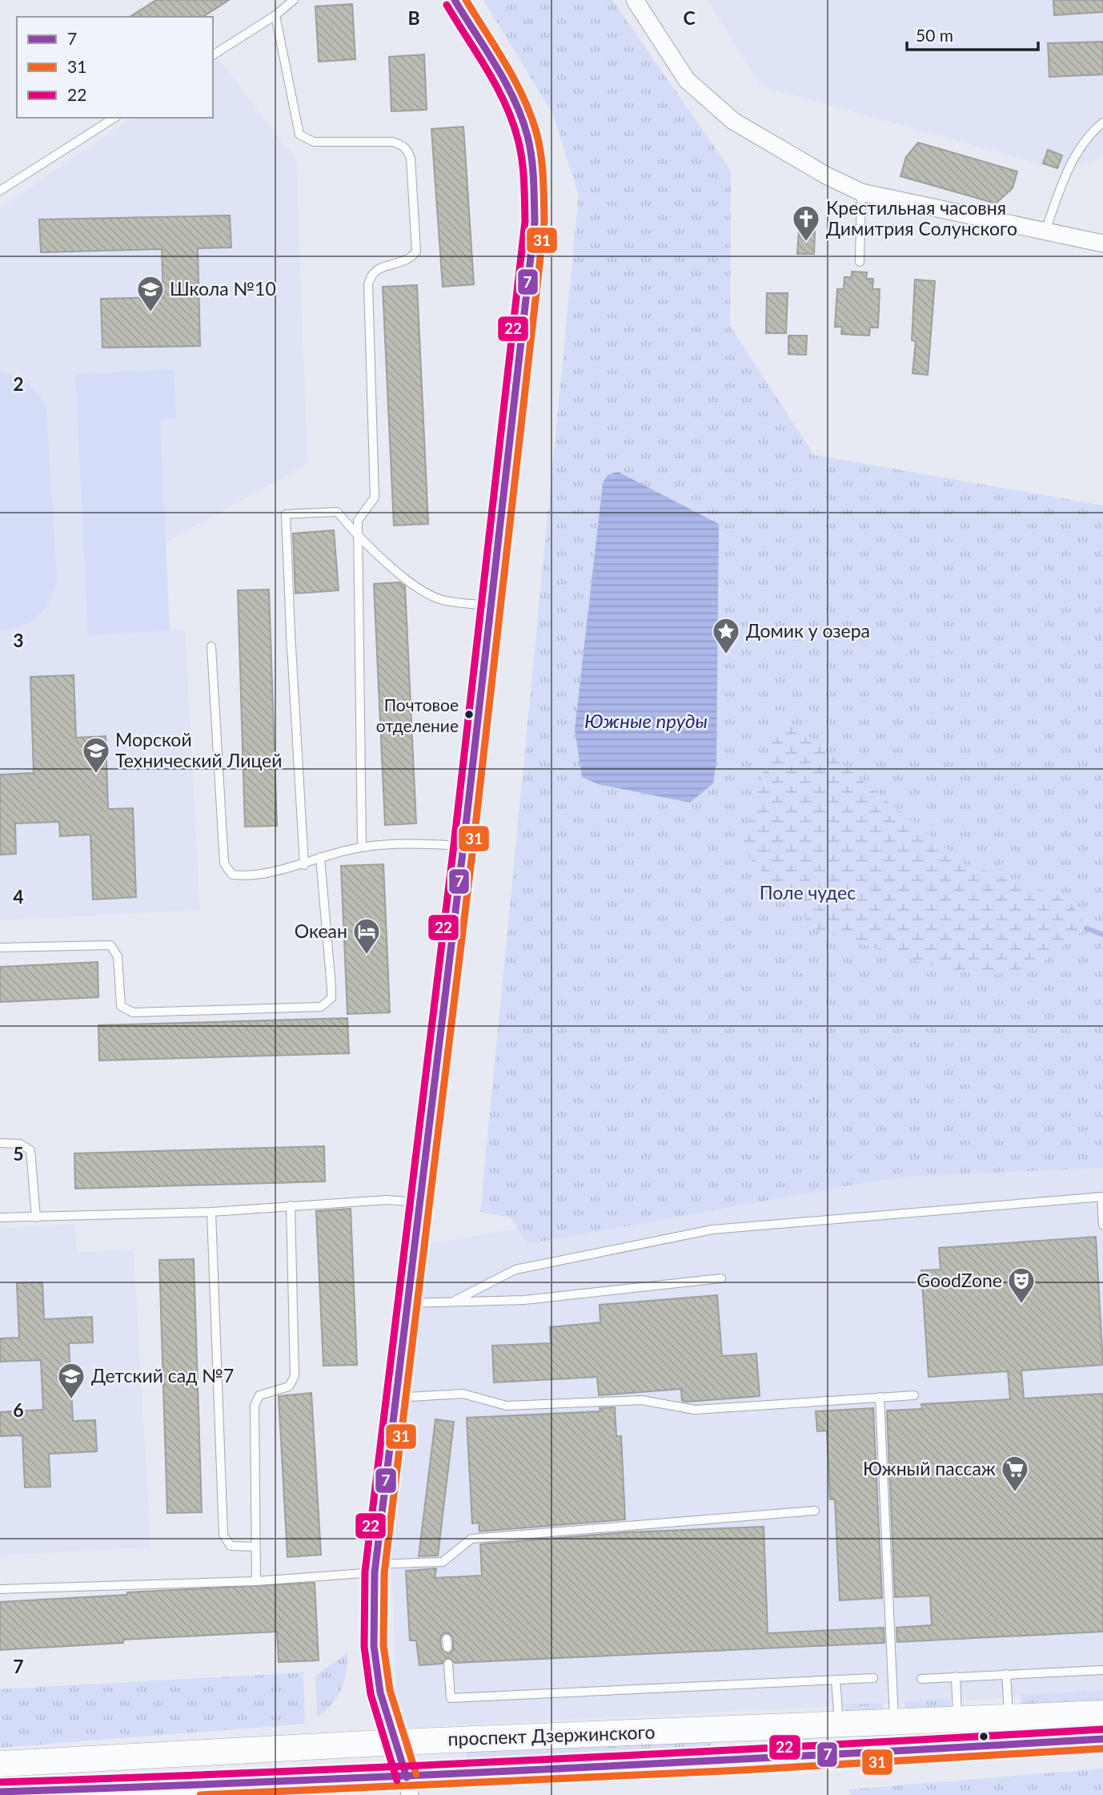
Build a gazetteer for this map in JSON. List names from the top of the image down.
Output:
{
  "streets": {
    "street": ["проспект Дзержинского"]
  },
  "water": ["Южные пруды"],
  "parks": ["Поле чудес"],
  "places": {
    "church": ["Крестильная часовня Димитрия Солунского"],
    "school or university": ["Школа №10", "Морской Технический Лицей", "Детский сад №7"],
    "place": ["Домик у озера"],
    "other": ["Почтовое отделение"],
    "hotel": ["Океан"],
    "theatre": ["GoodZone"],
    "supermarket": ["Южный пассаж"]
  },
  "lines": ["transit line 7", "transit line 31", "transit line 22"],
  "legend": ["7", "31", "22"],
  "scale_bar": "50 m",
  "grid": {
    "columns": ["B", "C"],
    "rows": [
      "2",
      "3",
      "4",
      "5",
      "6",
      "7"
    ]
  }
}
